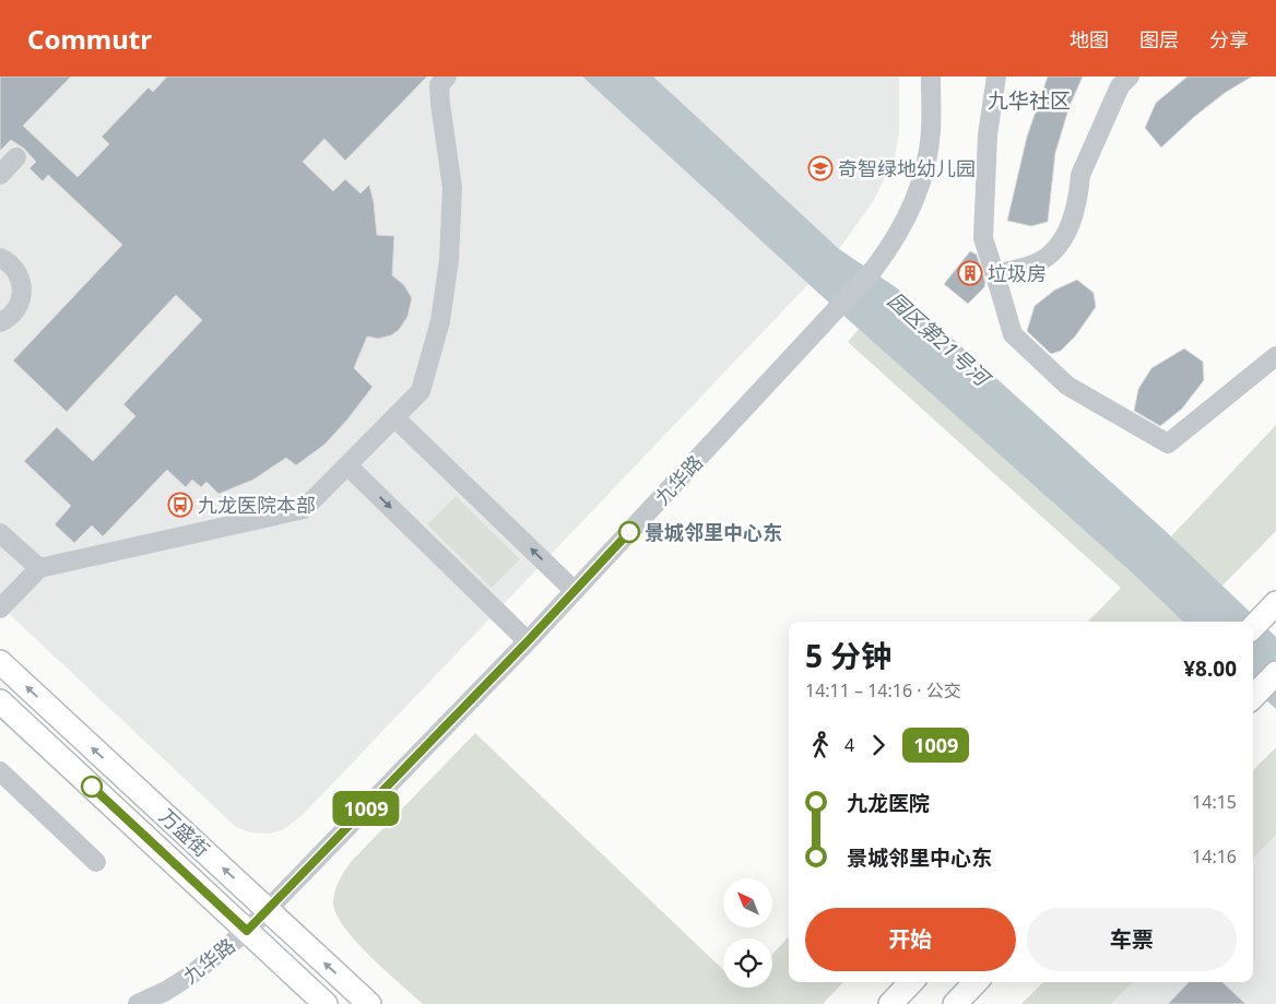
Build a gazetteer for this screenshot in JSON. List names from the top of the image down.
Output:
{
  "streets": {
    "main road": ["万盛街"],
    "street": ["九华路"]
  },
  "crossings": [
    ["九华路", "万盛街"]
  ],
  "districts": ["九华社区"],
  "water": ["园区第21号河"],
  "places": {
    "school or university": ["奇智绿地幼儿园"],
    "building": ["垃圾房"],
    "bus stop": ["九龙医院本部"],
    "other": ["景城邻里中心东"]
  },
  "lines": ["bus line 1009"],
  "north": "top left",
  "page": {
    "header": "Commutr",
    "nav": ["地图", "图层", "分享"],
    "on_map": "1009",
    "heading": ["5 分钟", "14:11 – 14:16 · 公交", "¥8.00"],
    "legs": ["4", "1009"],
    "list": [
      {
        "name": "九龙医院",
        "value": "14:15"
      },
      {
        "name": "景城邻里中心东",
        "value": "14:16"
      }
    ],
    "buttons": ["开始", "车票"]
  }
}
